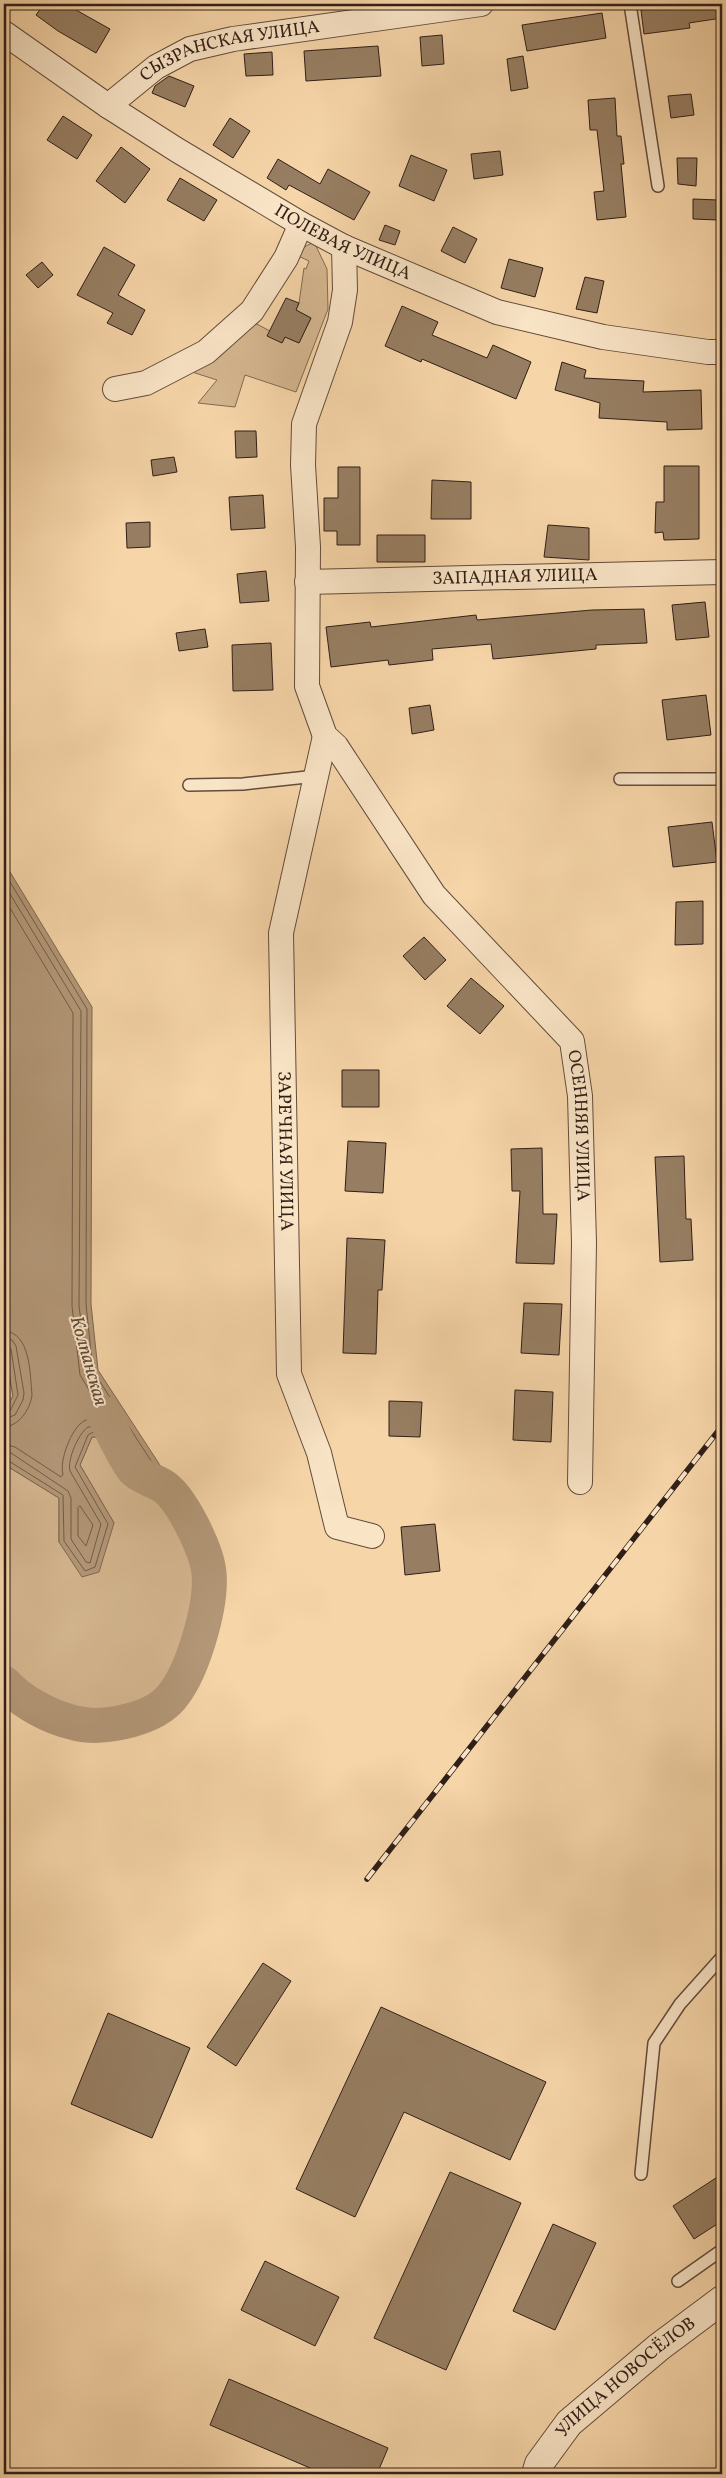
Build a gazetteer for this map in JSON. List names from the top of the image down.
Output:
{
  "streets": {
    "street": [
      "СЫЗРАНСКАЯ УЛИЦА",
      "ПОЛЕВАЯ УЛИЦА",
      "ЗАПАДНАЯ УЛИЦА",
      "ОСЕННЯЯ УЛИЦА",
      "ЗАРЕЧНАЯ УЛИЦА",
      "УЛИЦА НОВОСЁЛОВ"
    ]
  },
  "crossings": [
    ["СЫЗРАНСКАЯ УЛИЦА", "ПОЛЕВАЯ УЛИЦА"],
    ["ОСЕННЯЯ УЛИЦА", "ЗАРЕЧНАЯ УЛИЦА"]
  ],
  "water": ["Колпанская"]
}
